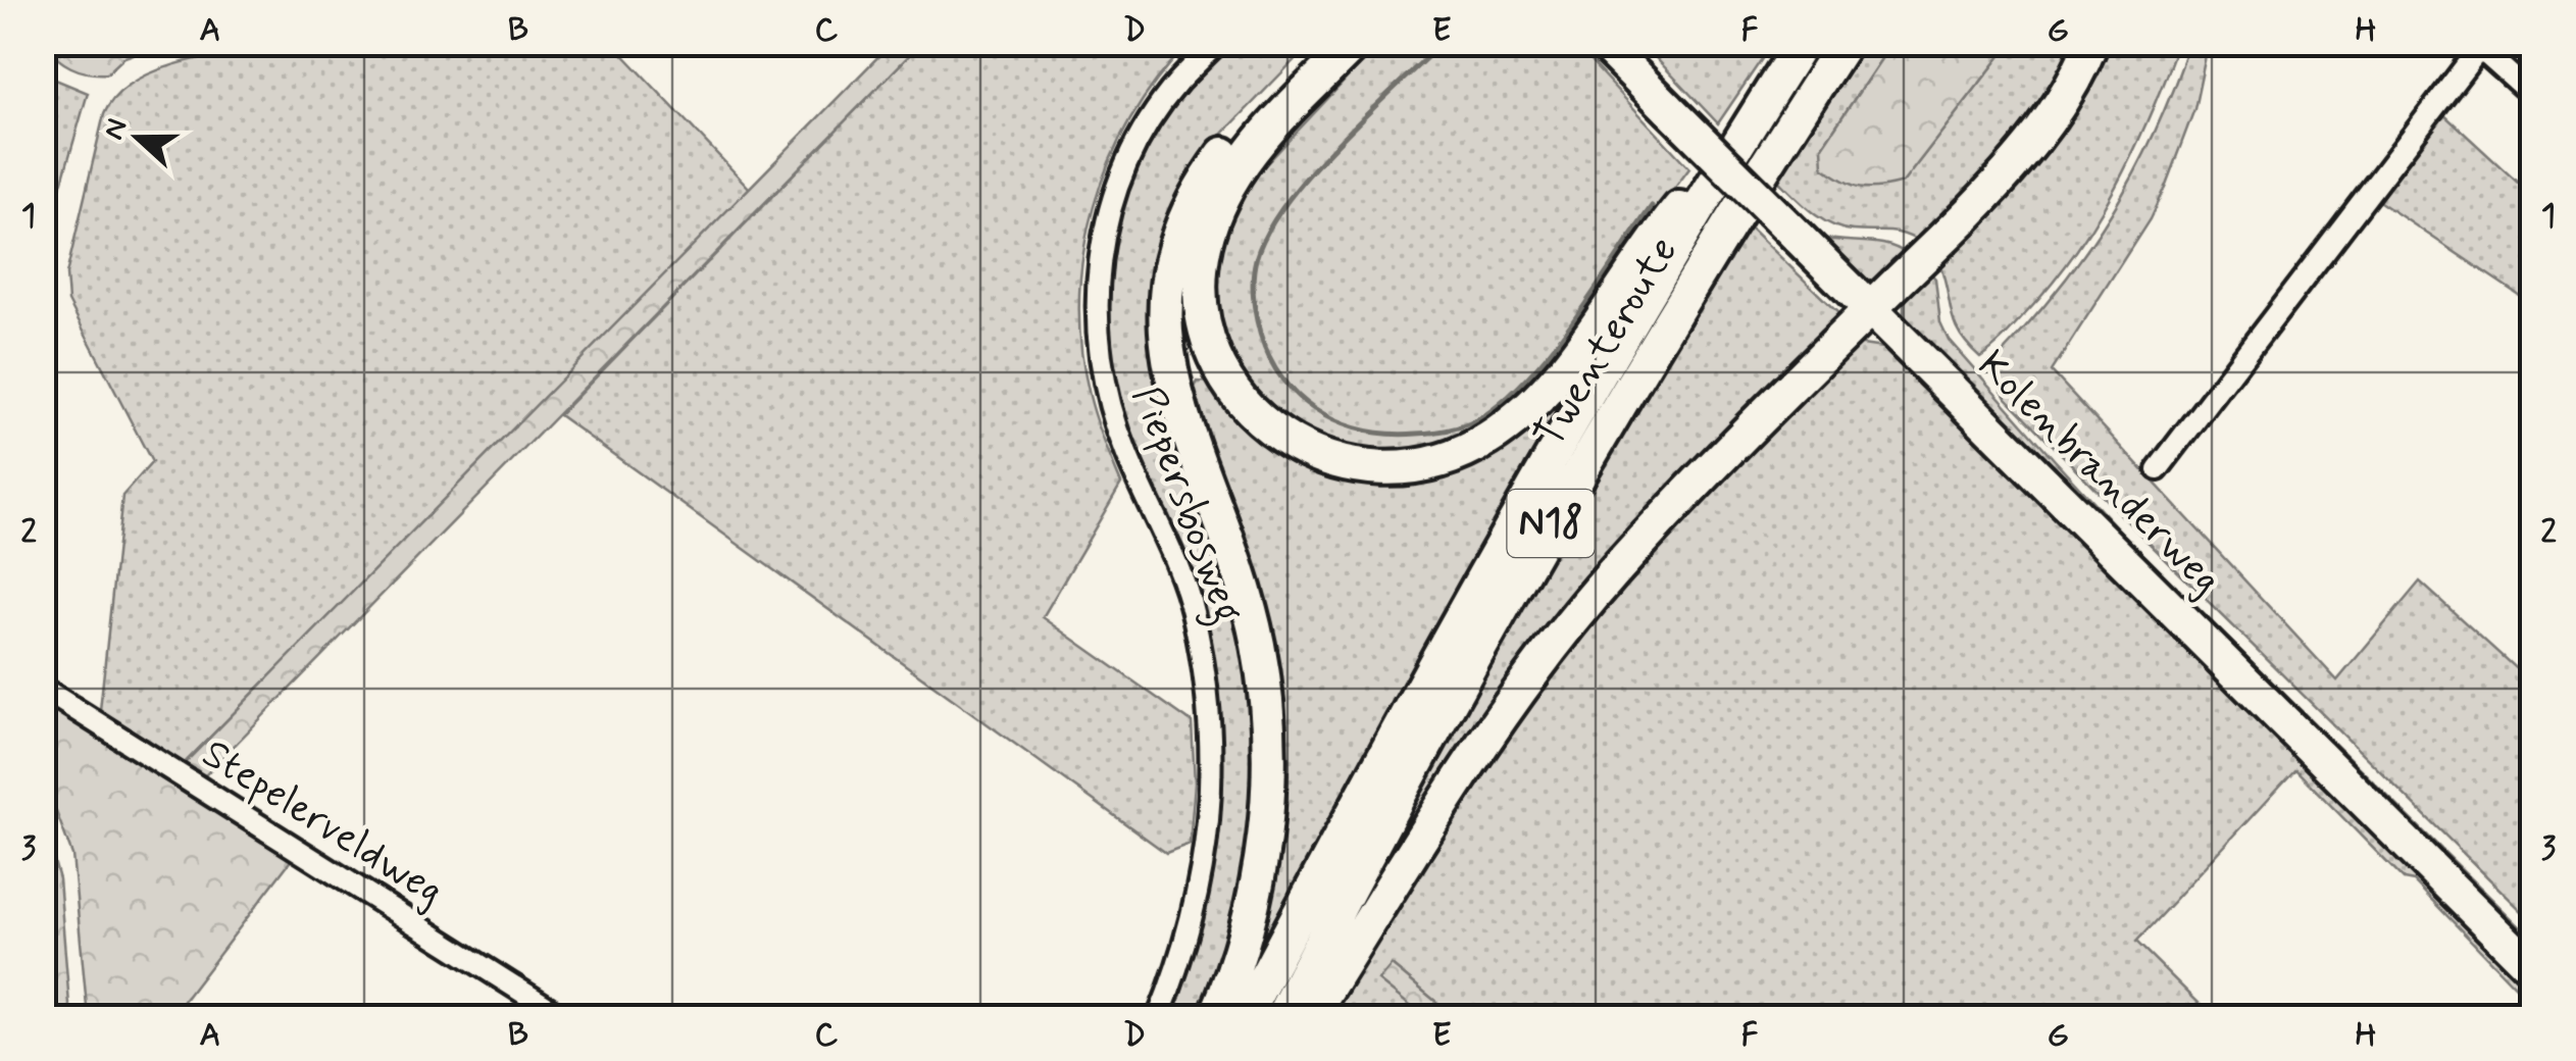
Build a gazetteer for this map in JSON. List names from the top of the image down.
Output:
{
  "streets": {
    "main road": ["Twenteroute", "Kolenbranderweg", "N18"],
    "street": ["Piepersbosweg", "Stepelerveldweg"]
  },
  "crossings": [
    ["Twenteroute", "N18"],
    ["Kolenbranderweg", "N18"]
  ],
  "north": "left",
  "grid": {
    "columns": [
      "A",
      "B",
      "C",
      "D",
      "E",
      "F",
      "G",
      "H"
    ],
    "rows": ["1", "2", "3"]
  }
}
